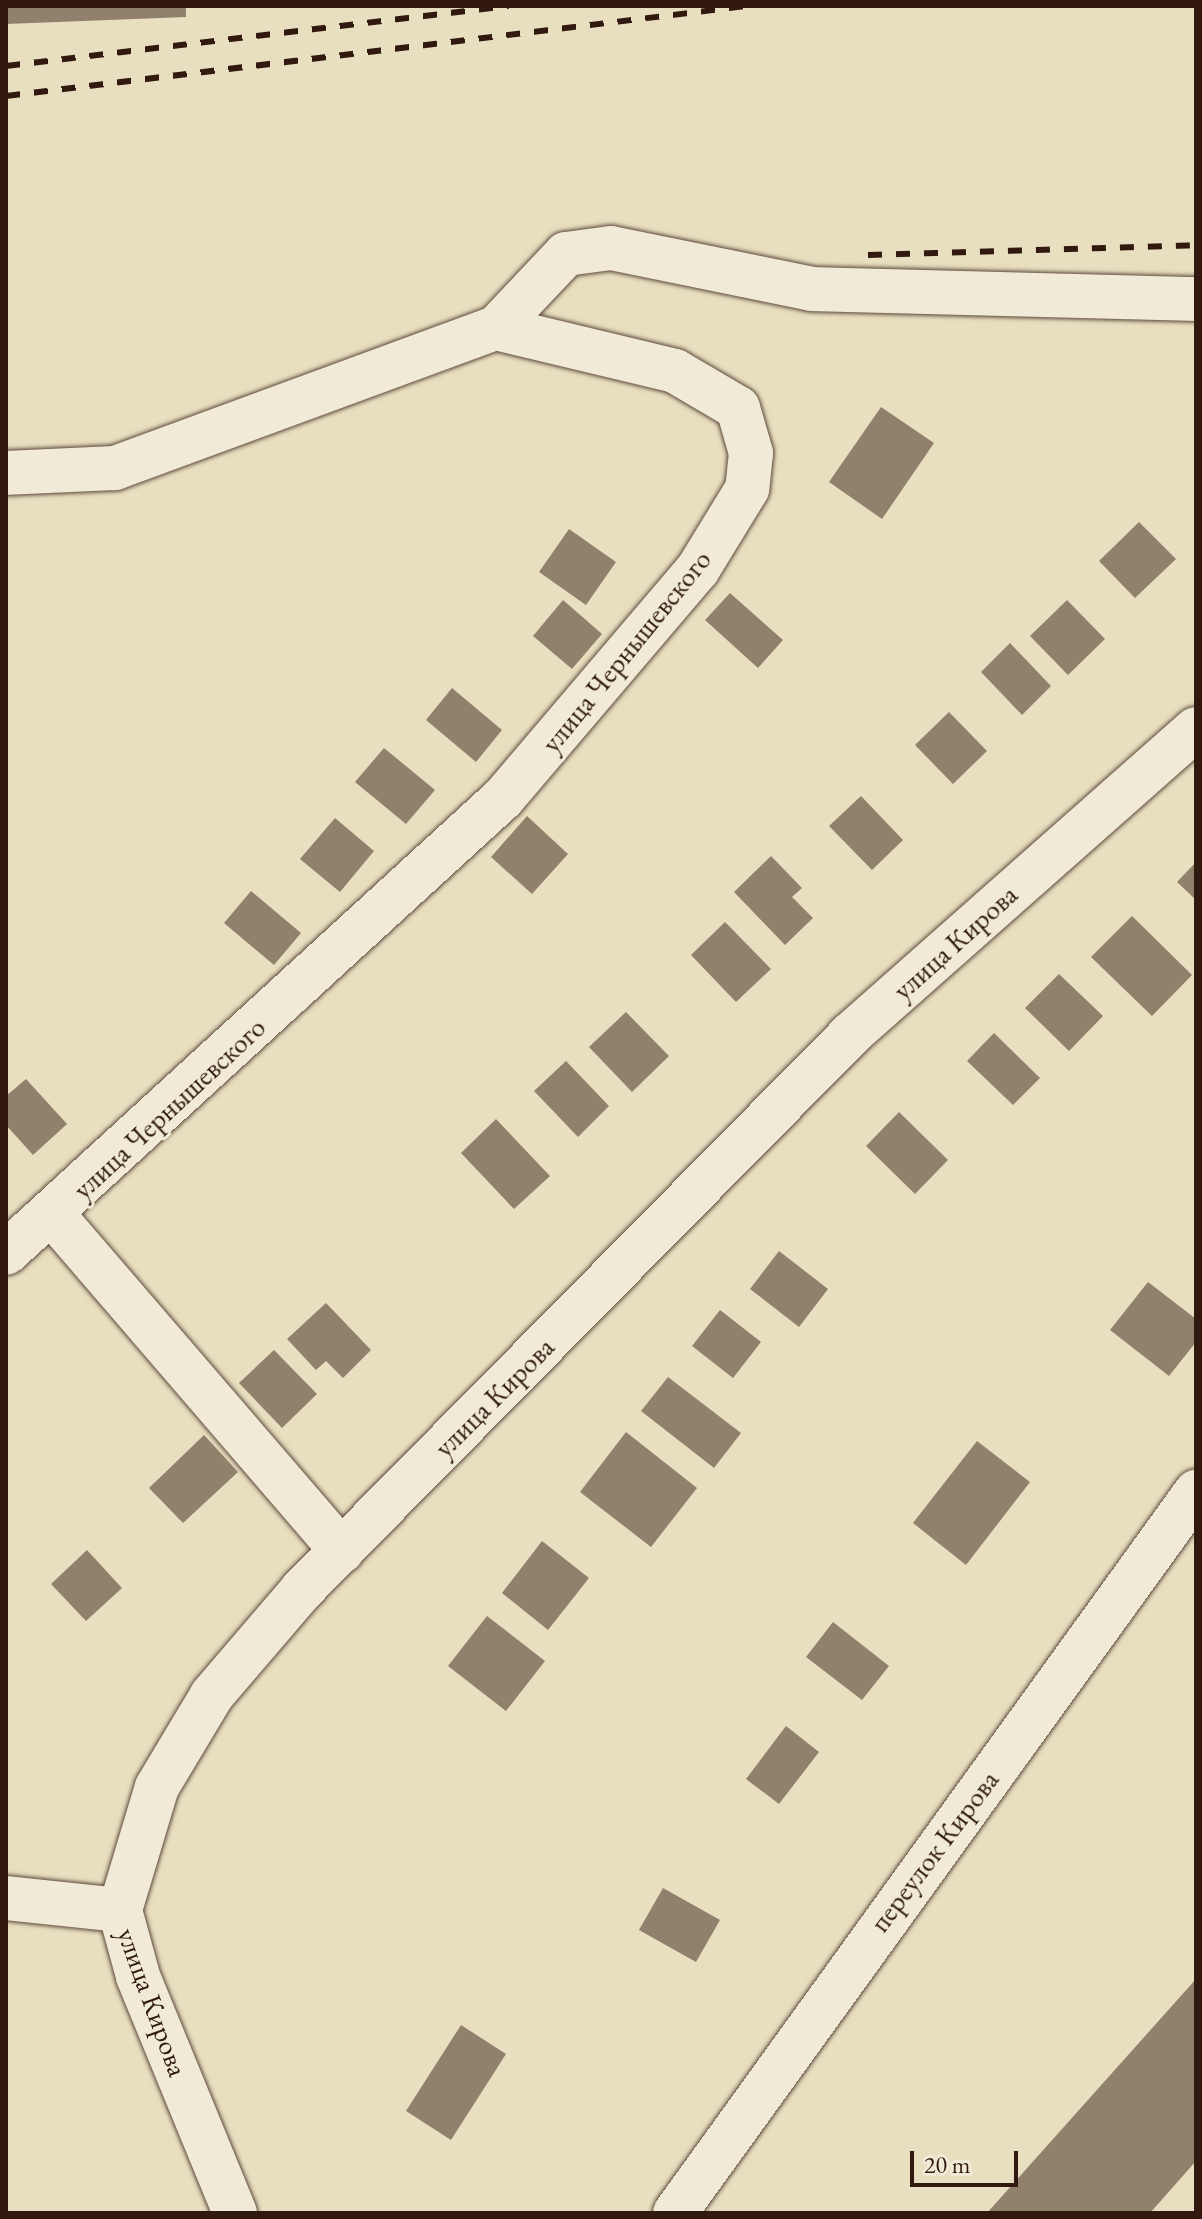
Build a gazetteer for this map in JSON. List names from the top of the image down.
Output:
{
  "streets": {
    "street": ["улица Чернышевского", "улица Кирова", "переулок Кирова"]
  },
  "scale_bar": "20 m"
}
